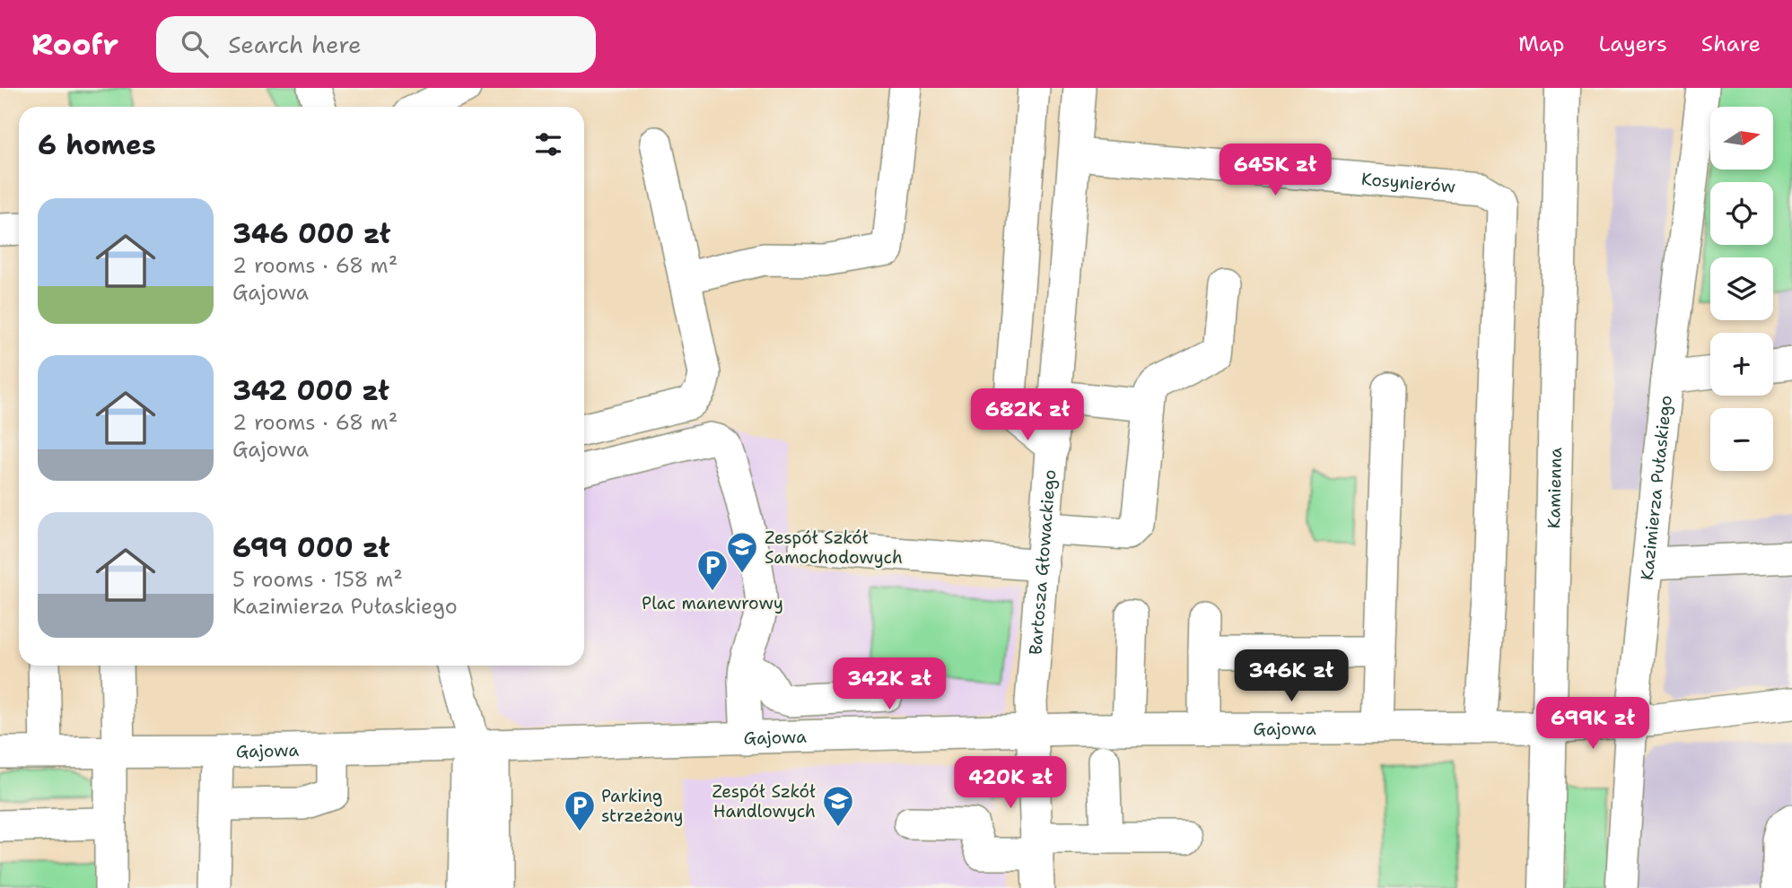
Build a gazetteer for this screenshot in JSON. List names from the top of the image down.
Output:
{
  "streets": {
    "main road": ["Kamienna"],
    "street": [
      "Kosynierów",
      "Kazimierza Pułaskiego",
      "Bartosza Głowackiego",
      "Gajowa"
    ]
  },
  "crossings": [
    ["Kosynierów", "Bartosza Głowackiego"],
    ["Kosynierów", "Gajowa"],
    ["Kazimierza Pułaskiego", "Gajowa"],
    ["Kamienna", "Gajowa"],
    ["Bartosza Głowackiego", "Gajowa"]
  ],
  "places": {
    "school or university": ["Zespół Szkół Samochodowych", "Zespół Szkół Handlowych"],
    "parking": ["Plac manewrowy", "Parking strzeżony"]
  },
  "north": "right",
  "page": {
    "header": "Roofr",
    "search": "Search here",
    "nav": ["Map", "Layers", "Share"],
    "map_buttons": ["+", "−"],
    "heading": "6 homes",
    "price": [
      "645K zł",
      "682K zł",
      "346K zł",
      "342K zł",
      "699K zł",
      "420K zł"
    ],
    "list": [
      {
        "name": "346 000 zł",
        "note": "2 rooms · 68 m² · Gajowa"
      },
      {
        "name": "342 000 zł",
        "note": "2 rooms · 68 m² · Gajowa"
      },
      {
        "name": "699 000 zł",
        "note": "5 rooms · 158 m² · Kazimierza Pułaskiego"
      }
    ]
  }
}
